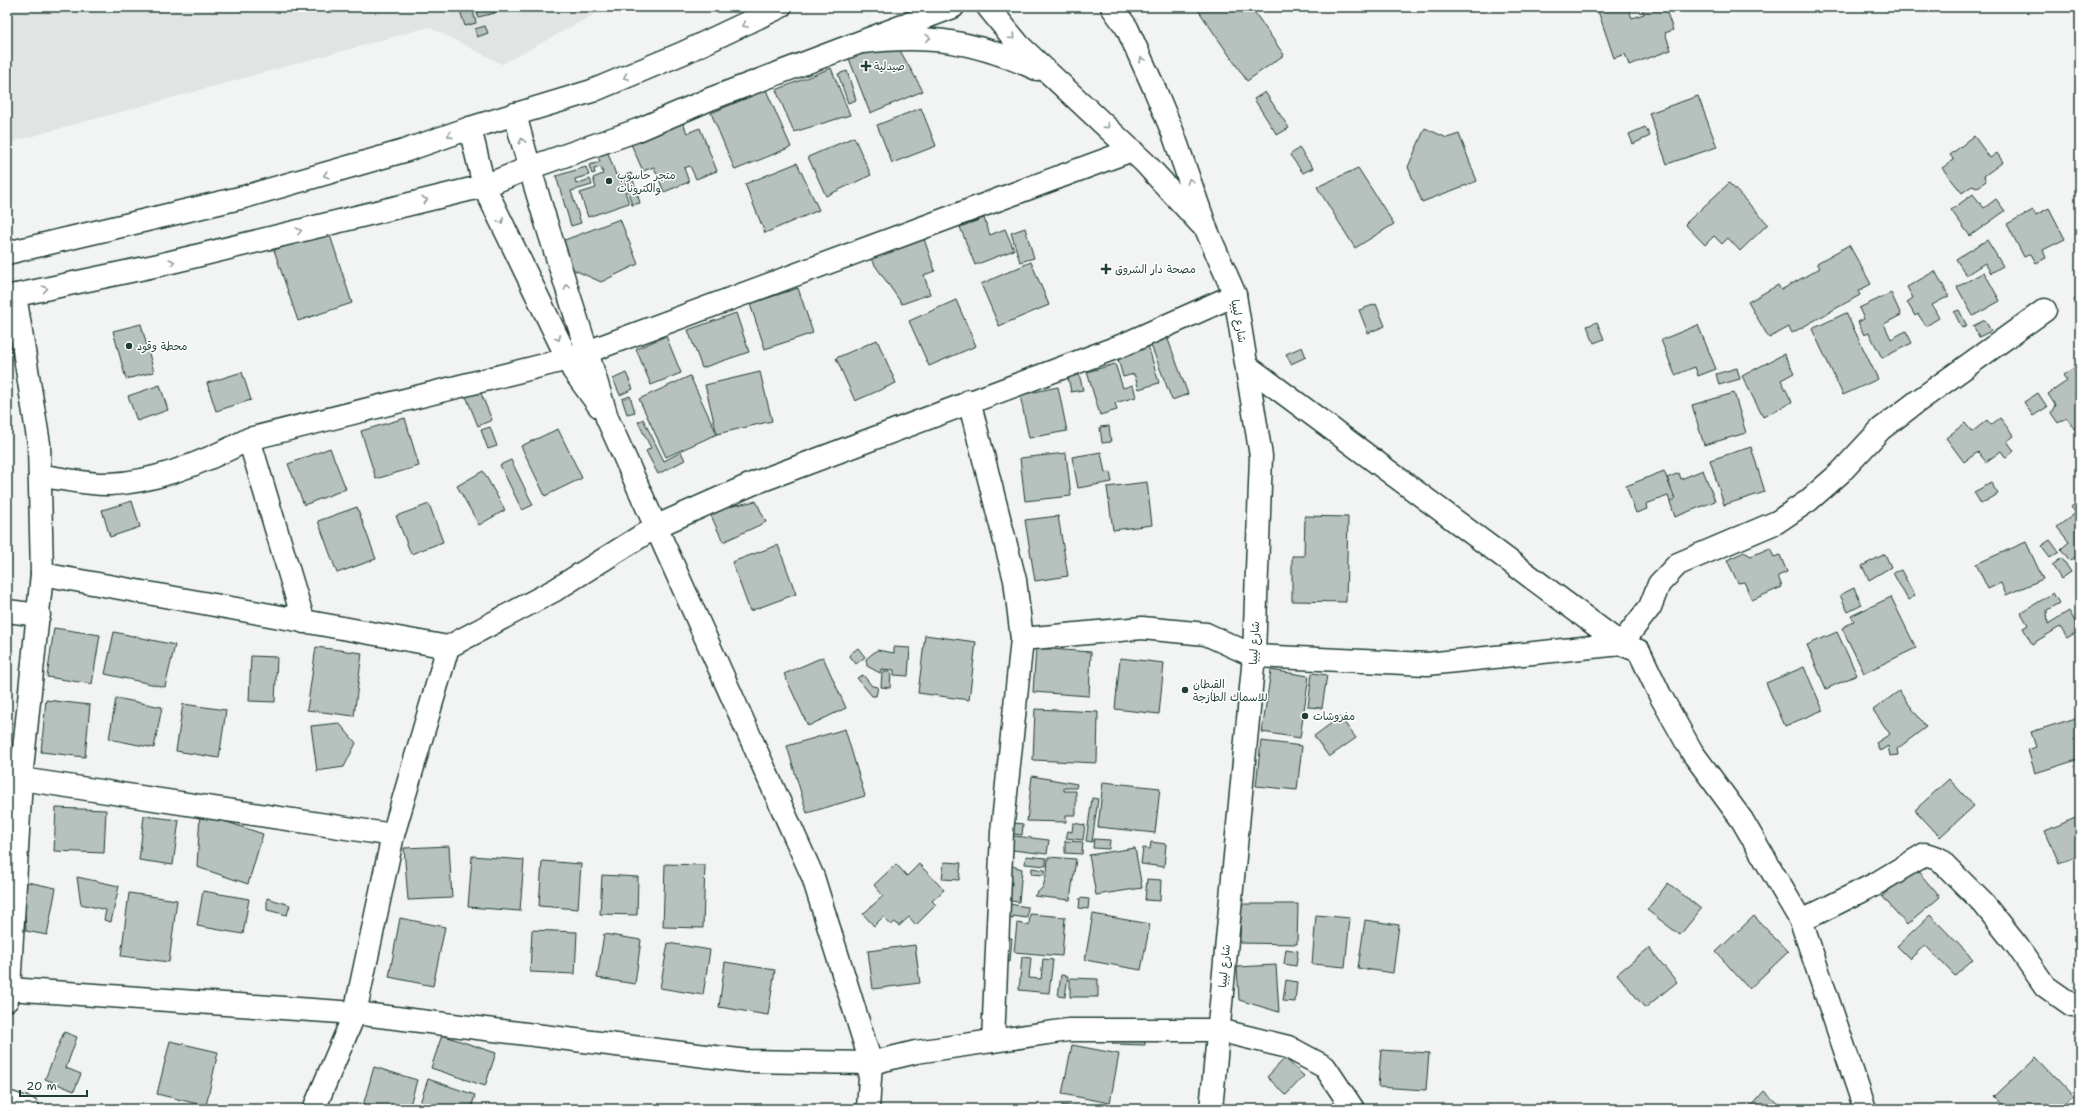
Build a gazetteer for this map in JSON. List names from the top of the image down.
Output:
{
  "streets": {
    "street": ["شارع ليبيا"]
  },
  "places": {
    "health": ["صيدلية", "مصحة دار الشروق"],
    "other": [
      "متجر حاسوب والكترونات",
      "محطة وقود",
      "القبطان للاسماك الطازجة",
      "مفروشات"
    ]
  },
  "scale_bar": "20 m"
}
